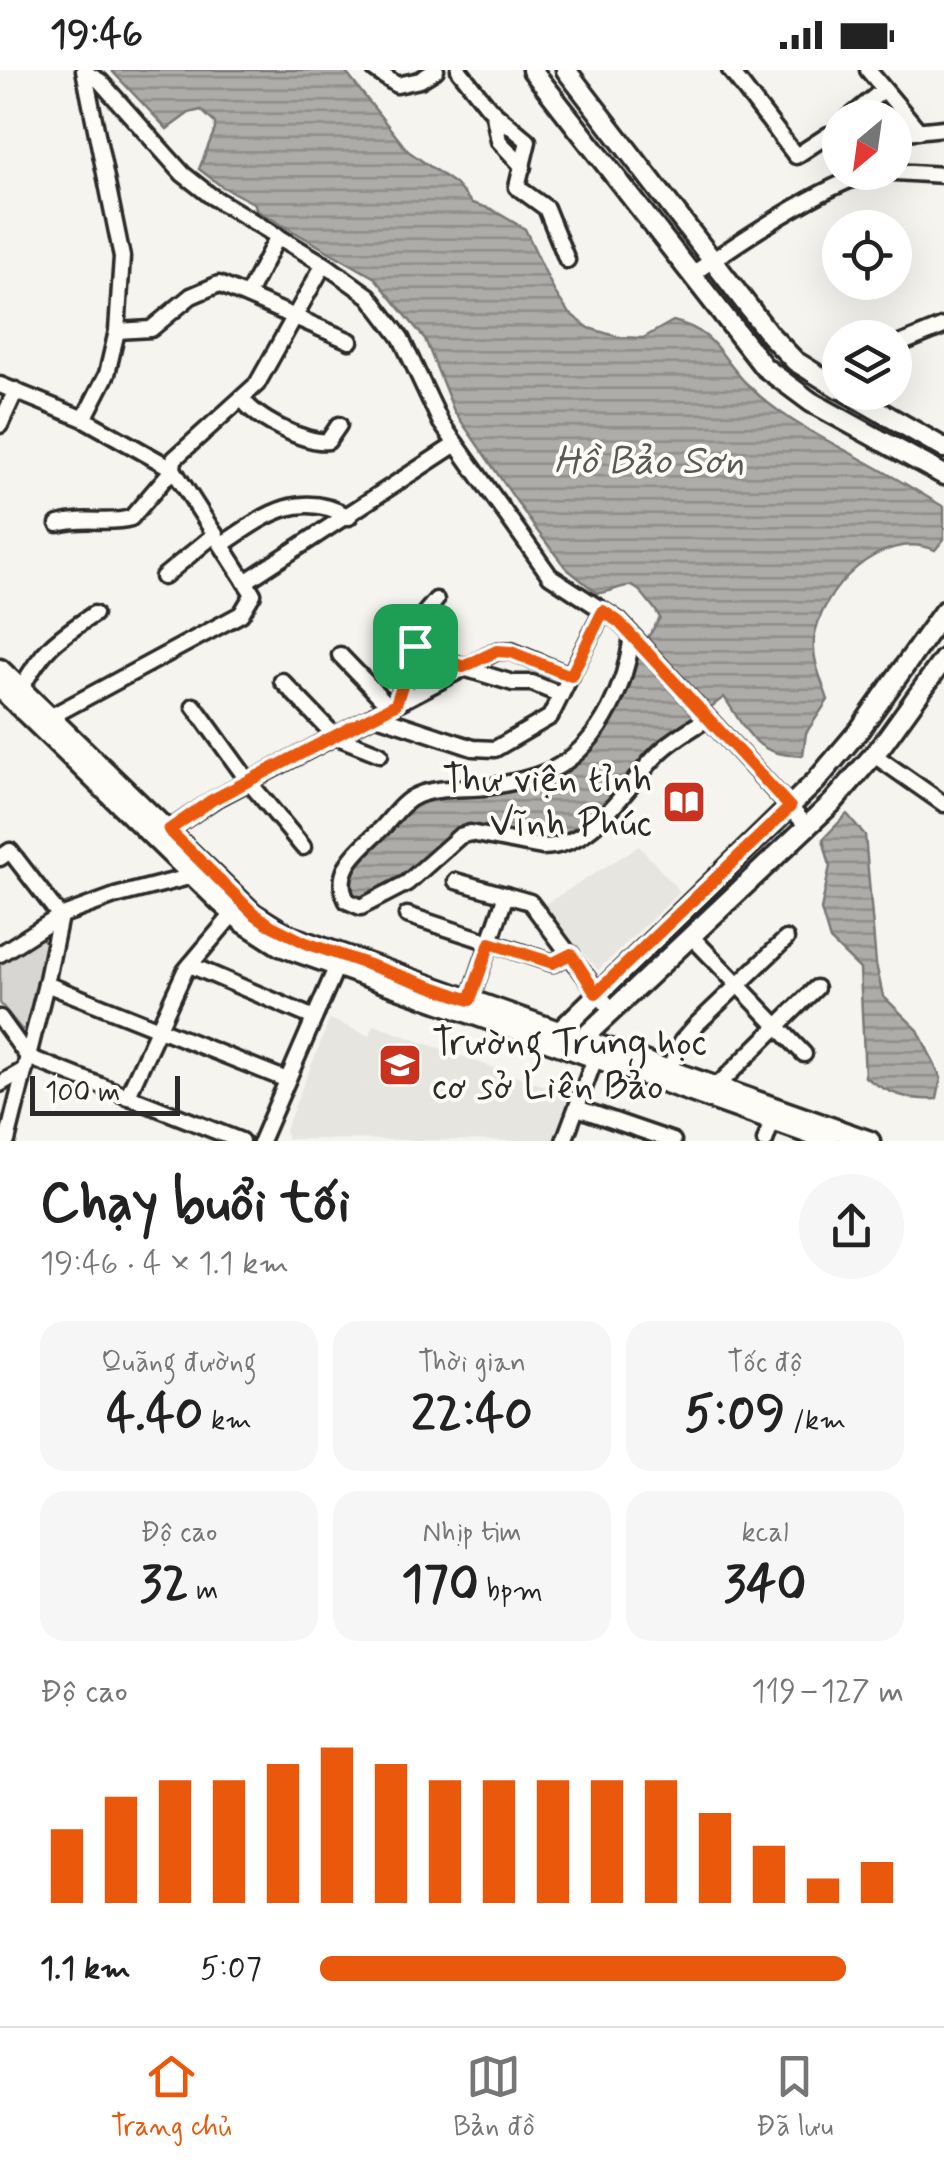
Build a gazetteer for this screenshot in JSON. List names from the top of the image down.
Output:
{
  "water": ["Hồ Bảo Sơn"],
  "places": {
    "library": ["Thư viện tỉnh Vĩnh Phúc"],
    "school or university": ["Trường Trung học cơ sở Liên Bảo"]
  },
  "scale_bar": "100 m",
  "north": "bottom left",
  "page": {
    "status": "19:46",
    "scale": "100 m",
    "heading": ["Chạy buổi tối", "19:46 · 4 × 1.1 km"],
    "stats": [
      ["Quãng đường", "4.40 km"],
      ["Thời gian", "22:40"],
      ["Tốc độ", "5:09 /km"],
      ["Độ cao", "32 m"],
      ["Nhịp tim", "170 bpm"],
      ["kcal", "340"]
    ],
    "chart": ["Độ cao", "119–127 m"],
    "list": [
      {
        "name": "1.1 km",
        "note": "5:07"
      }
    ],
    "tabs": ["Trang chủ", "Bản đồ", "Đã lưu"]
  }
}
